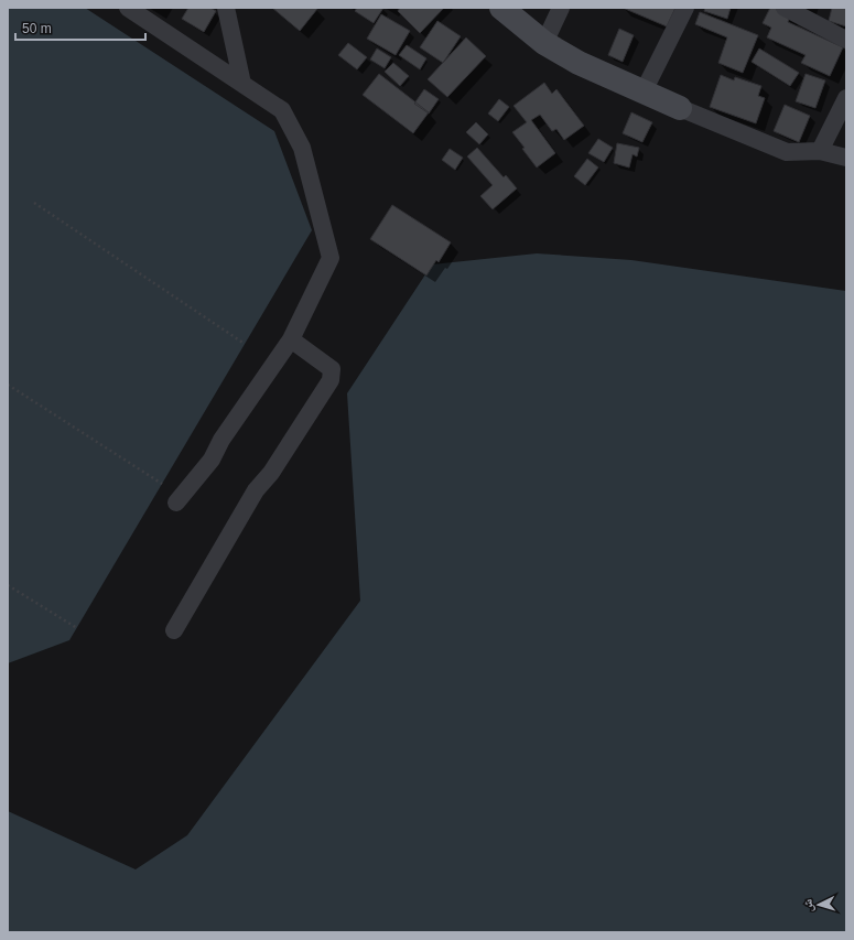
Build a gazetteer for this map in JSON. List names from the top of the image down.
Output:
{
  "scale_bar": "50 m",
  "north": "left"
}
